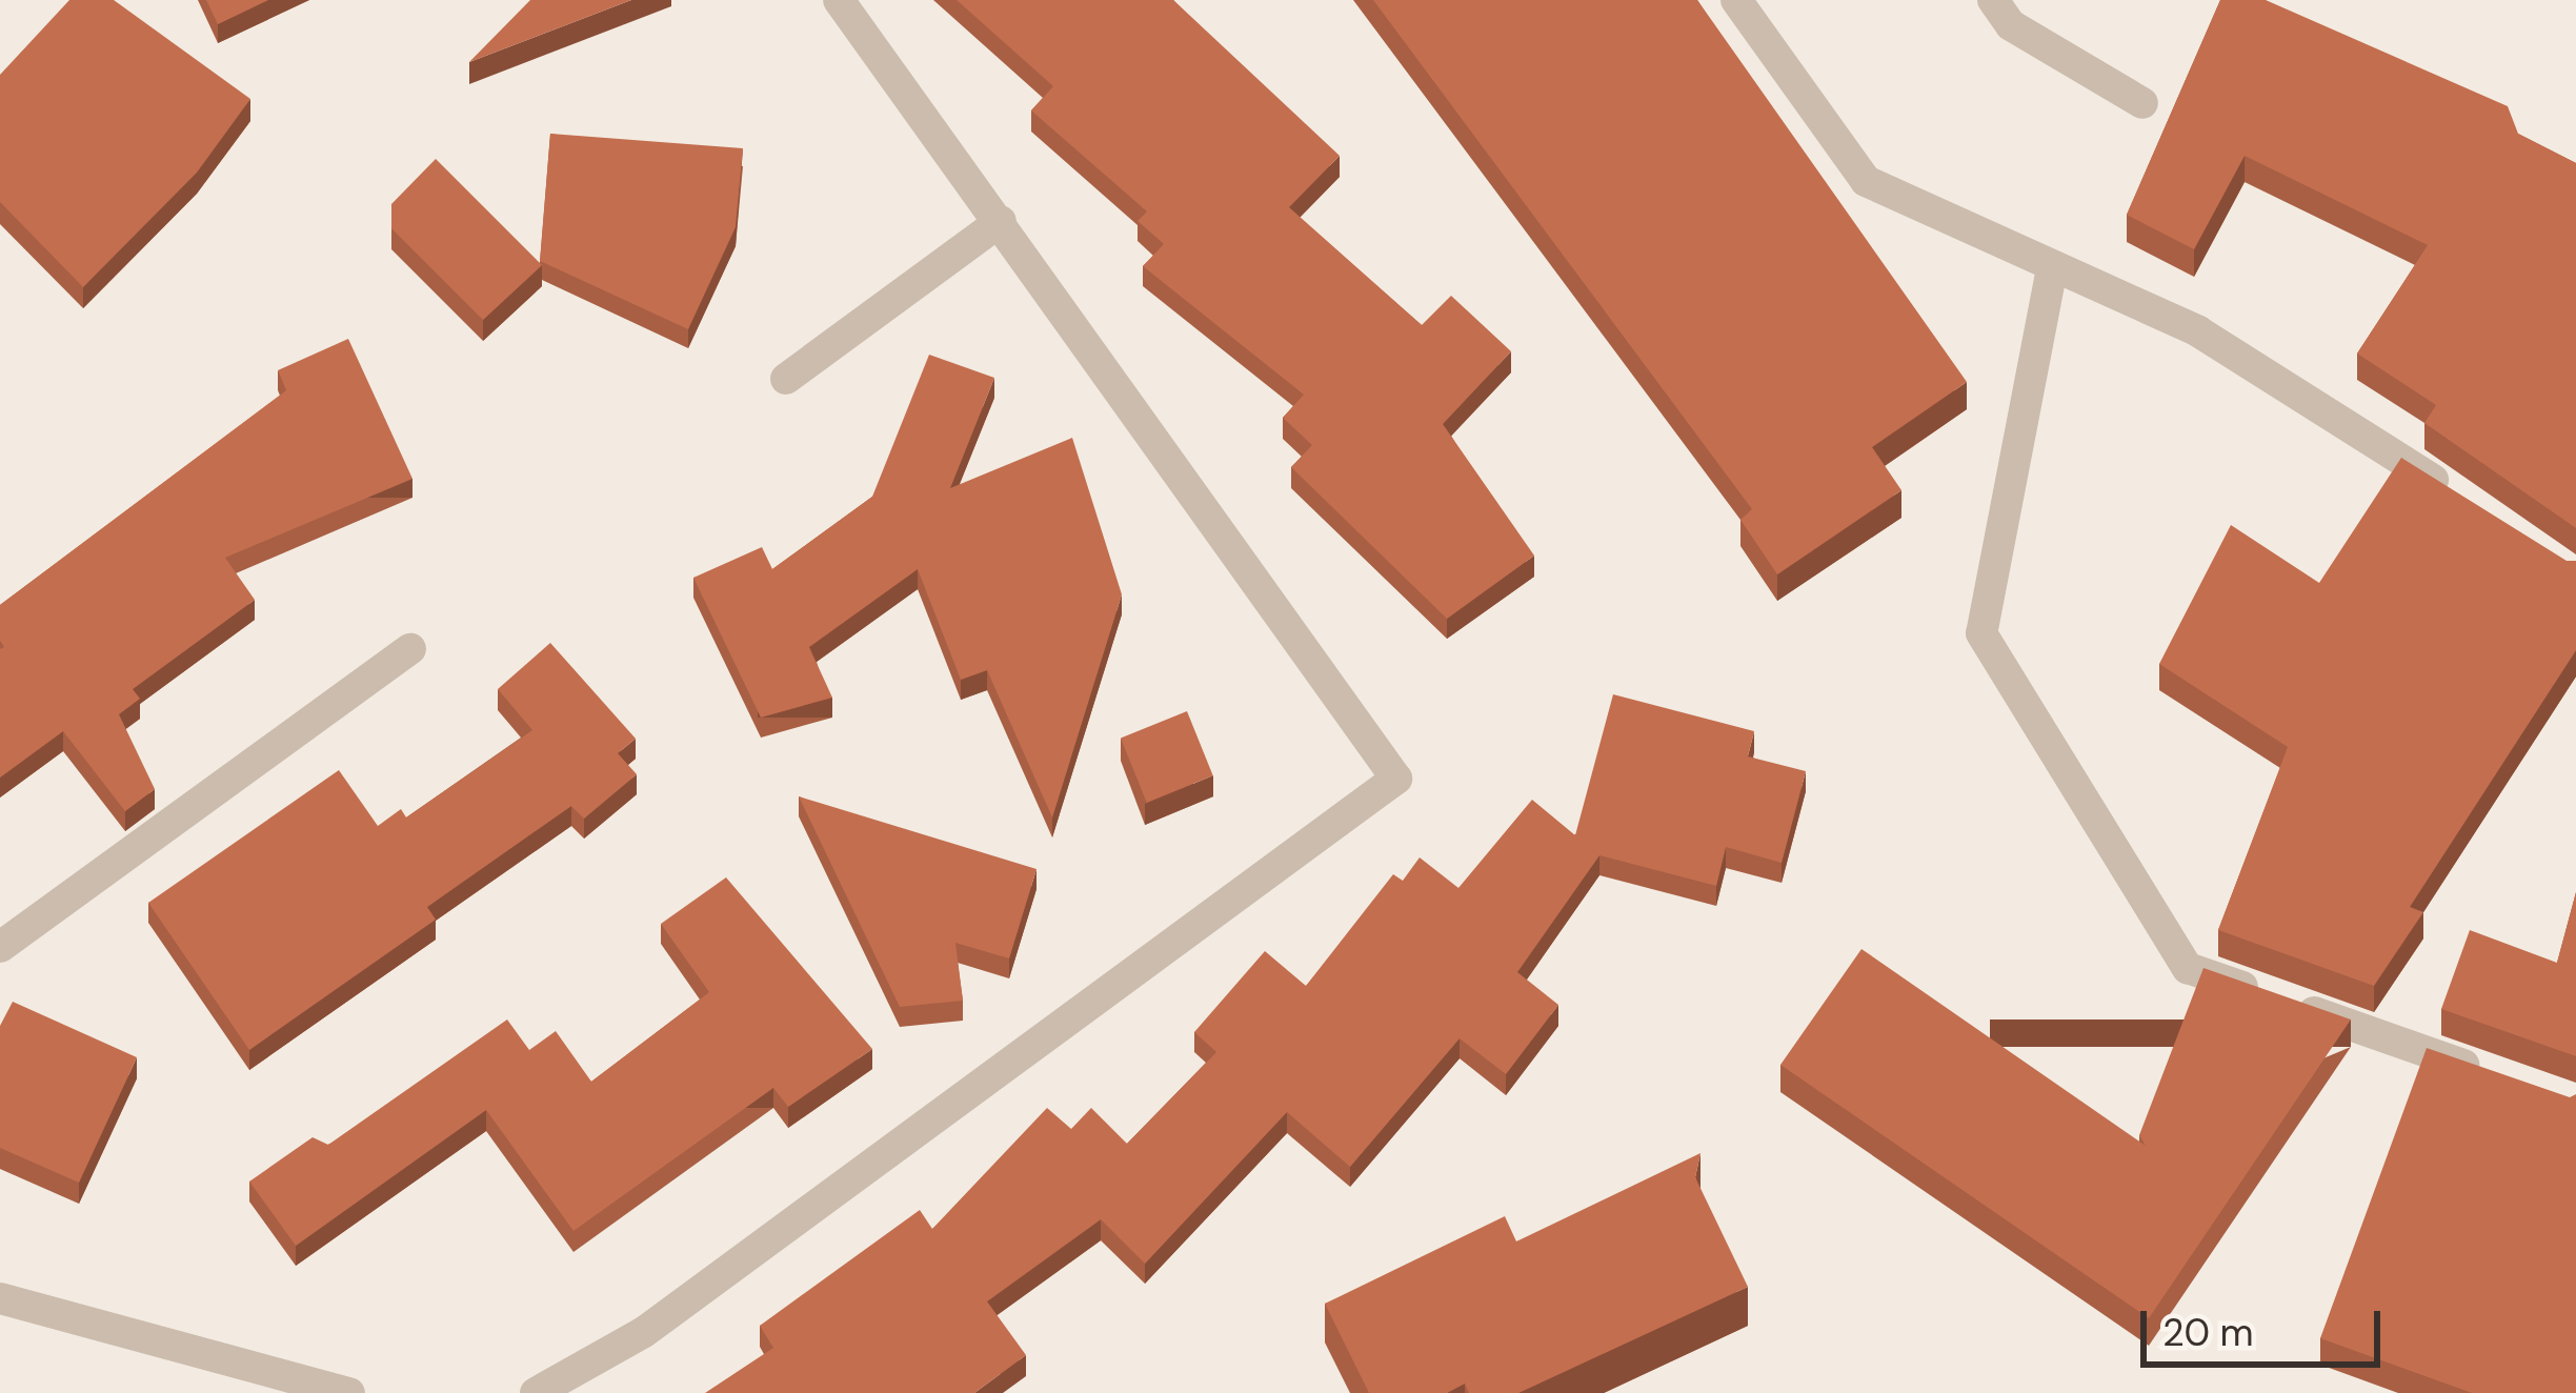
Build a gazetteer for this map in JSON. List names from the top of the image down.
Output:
{
  "scale_bar": "20 m"
}
